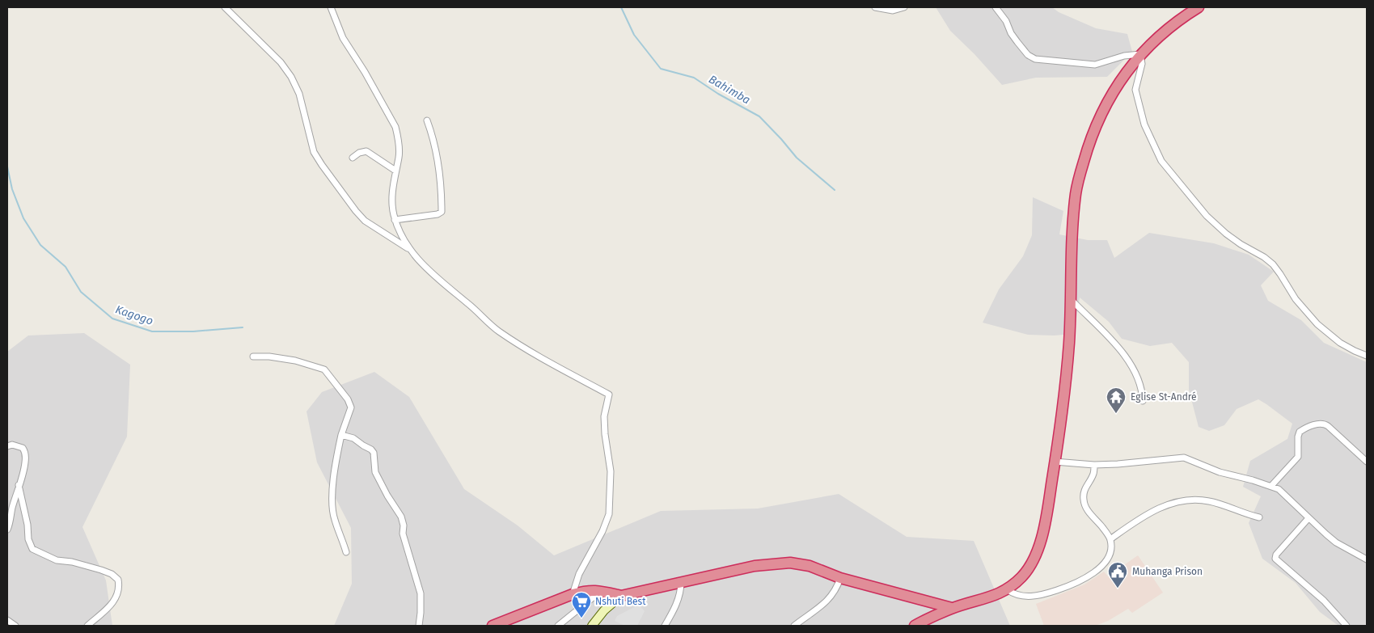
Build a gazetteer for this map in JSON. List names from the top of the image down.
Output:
{
  "water": ["Bahimba", "Kagogo"],
  "places": {
    "temple": ["Eglise St-André"],
    "public building": ["Muhanga Prison"],
    "supermarket": ["Nshuti Best"]
  }
}
